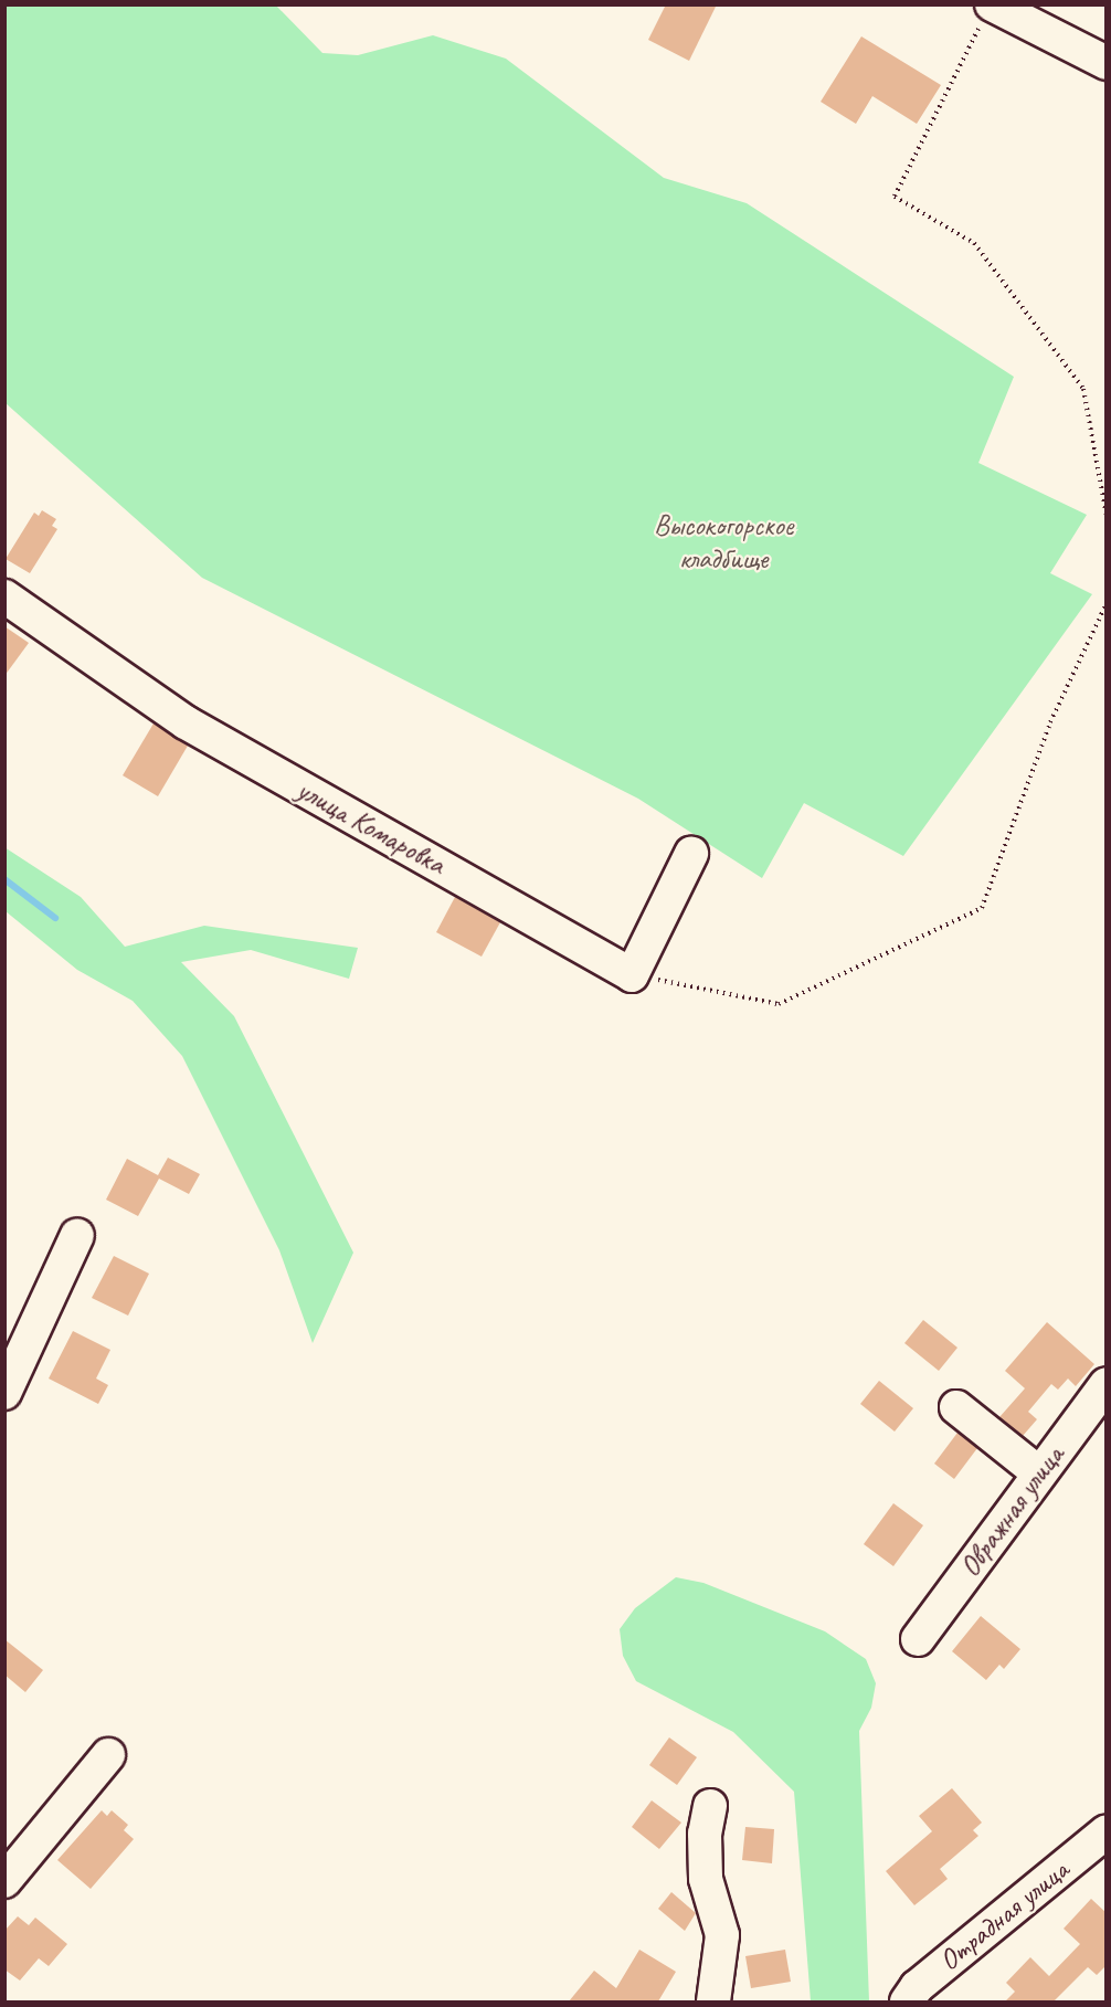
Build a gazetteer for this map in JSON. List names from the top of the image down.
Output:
{
  "streets": {
    "street": ["улица Комаровка", "Овражная улица", "Отрадная улица"]
  },
  "parks": ["Высокогорское кладбище"]
}
